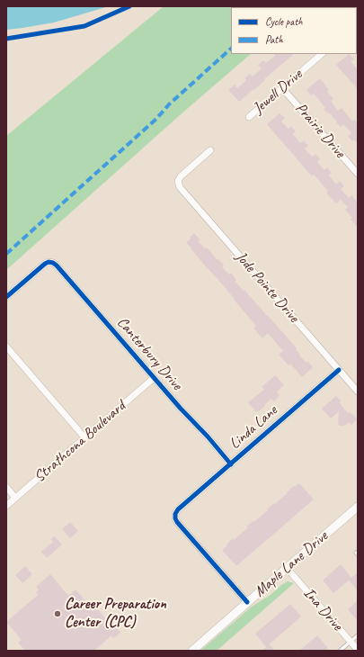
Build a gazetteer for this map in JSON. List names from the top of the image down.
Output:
{
  "streets": {
    "street": [
      "Jewell Drive",
      "Prairie Drive",
      "Jode Pointe Drive",
      "Canterbury Drive",
      "Linda Lane",
      "Strathcona Boulevard",
      "Maple Lane Drive",
      "Ina Drive"
    ]
  },
  "crossings": [
    ["Jewell Drive", "Prairie Drive"],
    ["Jode Pointe Drive", "Linda Lane"],
    ["Canterbury Drive", "Linda Lane"],
    ["Canterbury Drive", "Strathcona Boulevard"],
    ["Linda Lane", "Maple Lane Drive"],
    ["Maple Lane Drive", "Ina Drive"]
  ],
  "places": ["Career Preparation Center (CPC)"],
  "legend": ["Cycle path", "Path"]
}
